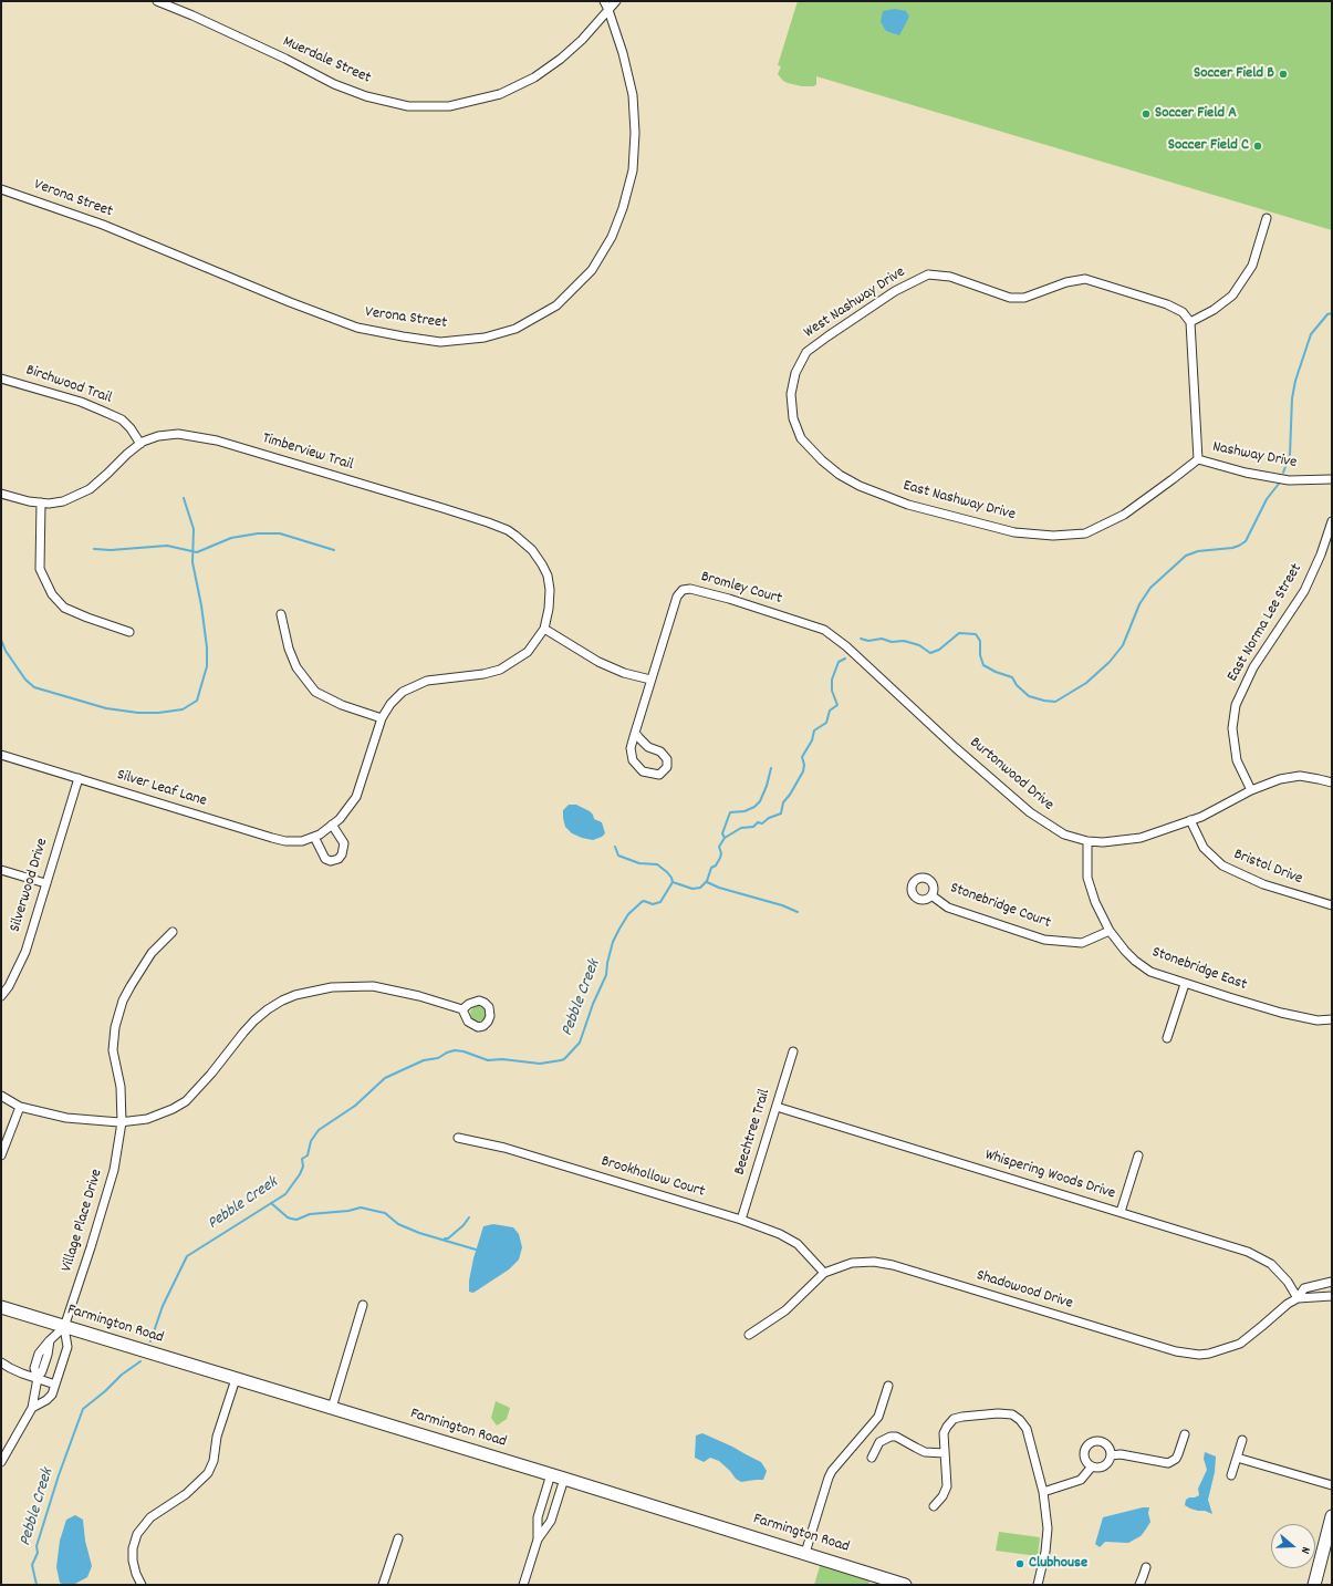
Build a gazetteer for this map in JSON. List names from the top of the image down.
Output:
{
  "streets": {
    "street": [
      "Muerdale Street",
      "Verona Street",
      "West Nashway Drive",
      "Birchwood Trail",
      "Timberview Trail",
      "Nashway Drive",
      "East Nashway Drive",
      "Bromley Court",
      "East Norma Lee Street",
      "Burtonwood Drive",
      "Silver Leaf Lane",
      "Bristol Drive",
      "Silverwood Drive",
      "Stonebridge Court",
      "Stonebridge East",
      "Beechtree Trail",
      "Whispering Woods Drive",
      "Brookhollow Court",
      "Village Place Drive",
      "Shadowood Drive",
      "Farmington Road"
    ]
  },
  "crossings": [
    ["Muerdale Street", "Verona Street"],
    ["West Nashway Drive", "East Nashway Drive"],
    ["Birchwood Trail", "Timberview Trail"],
    ["Timberview Trail", "Silver Leaf Lane"],
    ["Nashway Drive", "East Nashway Drive"],
    ["Bromley Court", "Burtonwood Drive"],
    ["East Norma Lee Street", "Burtonwood Drive"],
    ["Burtonwood Drive", "Bristol Drive"],
    ["Burtonwood Drive", "Stonebridge East"],
    ["Silver Leaf Lane", "Silverwood Drive"],
    ["Stonebridge Court", "Stonebridge East"],
    ["Beechtree Trail", "Whispering Woods Drive"],
    ["Beechtree Trail", "Brookhollow Court"],
    ["Whispering Woods Drive", "Shadowood Drive"],
    ["Brookhollow Court", "Shadowood Drive"],
    ["Village Place Drive", "Farmington Road"]
  ],
  "water": ["Pebble Creek"],
  "places": [
    "Soccer Field B",
    "Soccer Field A",
    "Soccer Field C",
    "Clubhouse"
  ],
  "north": "right"
}
